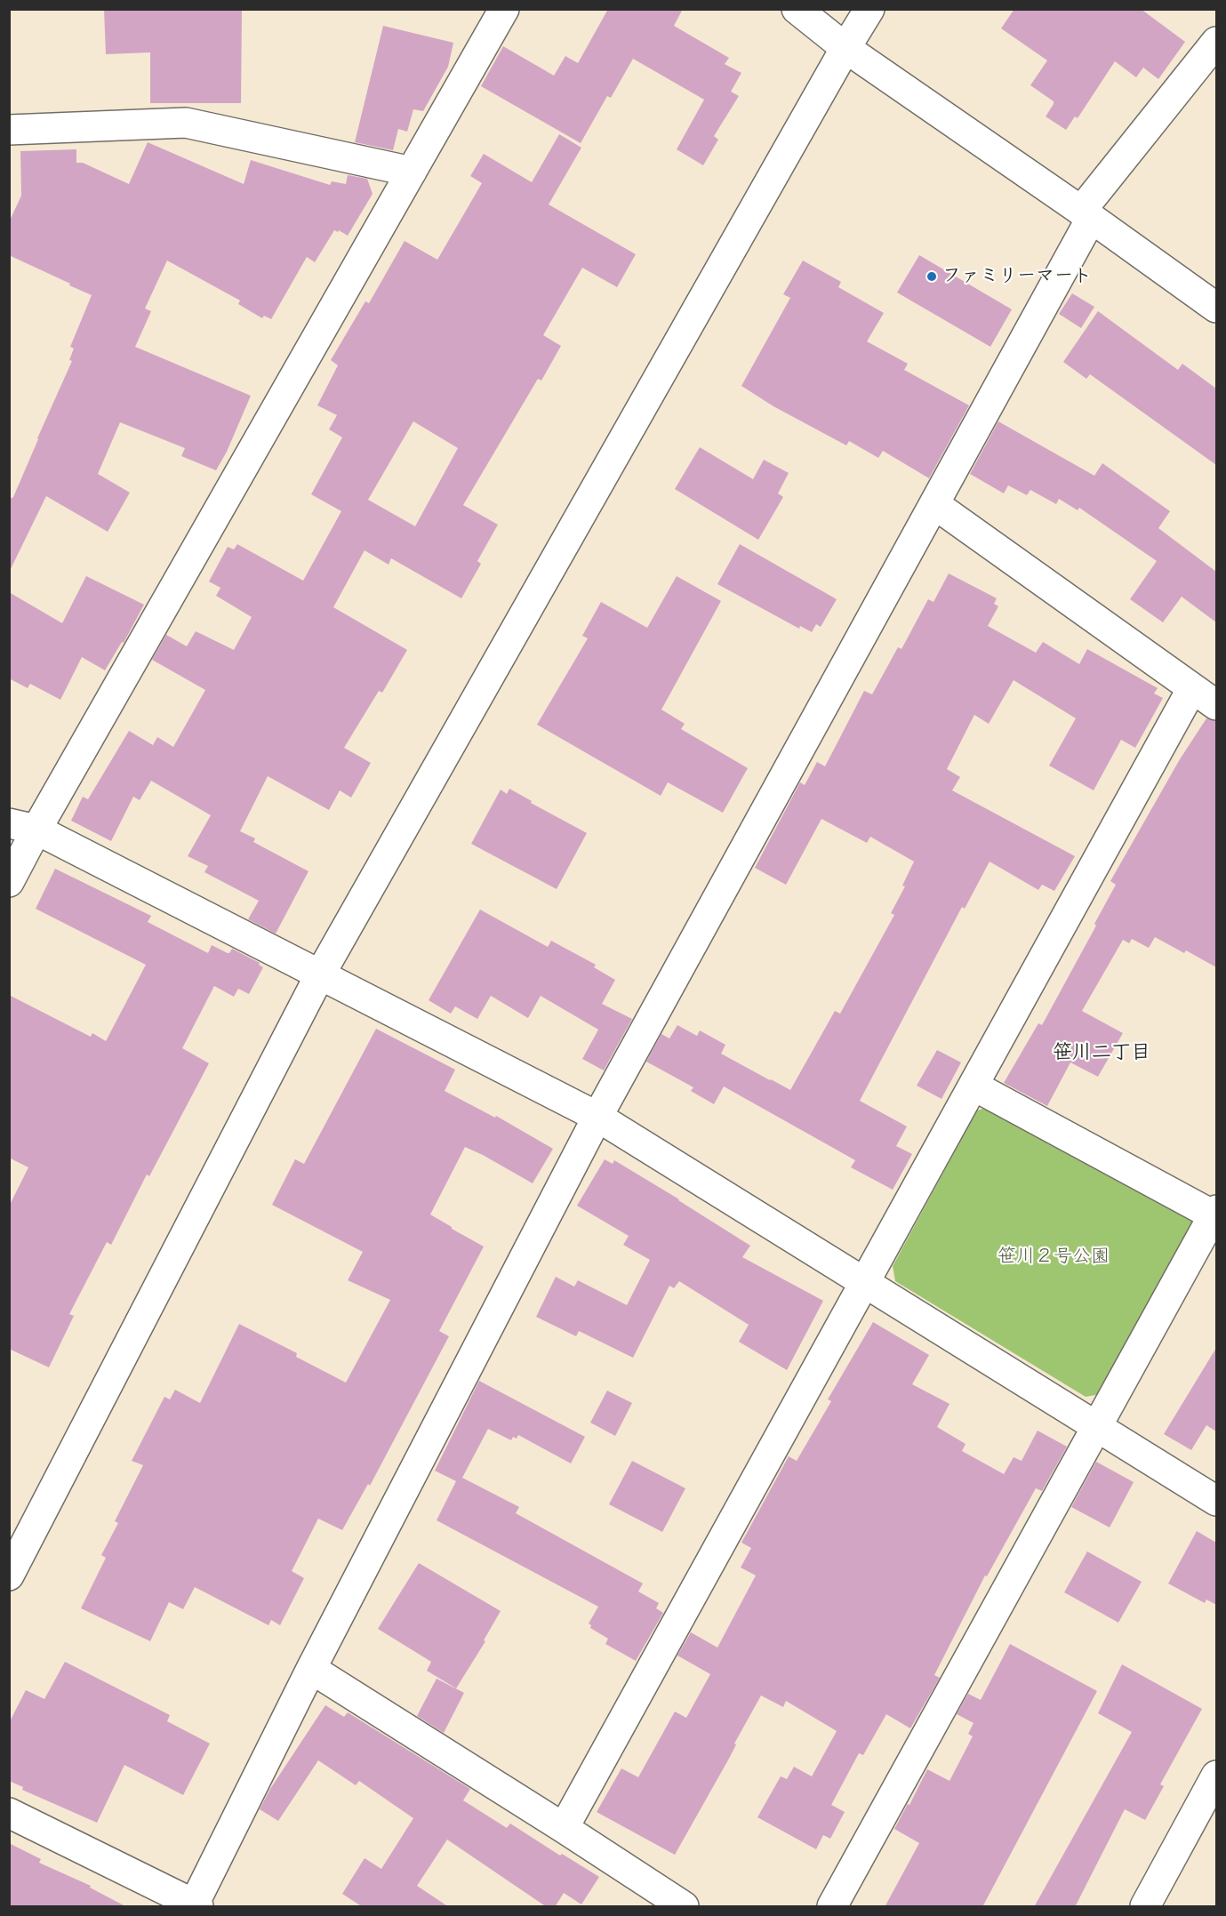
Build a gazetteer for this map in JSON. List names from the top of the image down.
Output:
{
  "districts": ["笹川二丁目"],
  "parks": ["笹川２号公園"],
  "places": ["ファミリーマート"]
}
